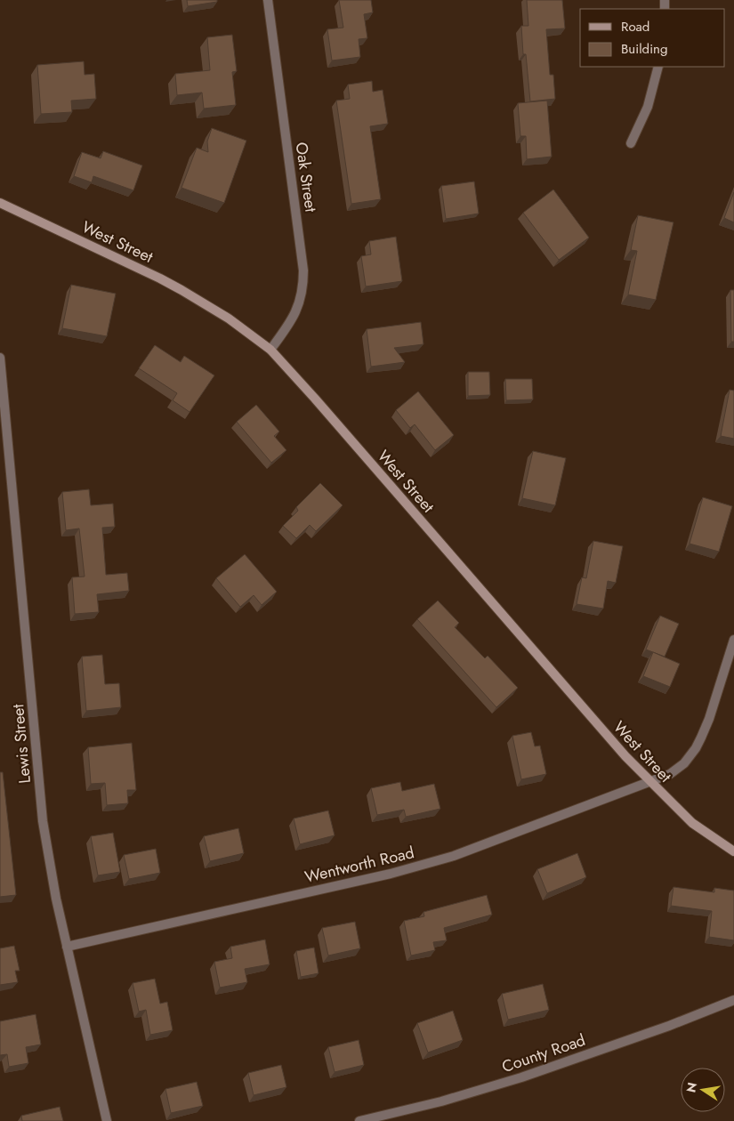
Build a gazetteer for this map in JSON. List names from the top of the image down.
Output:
{
  "streets": {
    "main road": ["West Street"],
    "street": [
      "Oak Street",
      "Lewis Street",
      "Wentworth Road",
      "County Road"
    ]
  },
  "crossings": [
    ["Oak Street", "West Street"],
    ["West Street", "Wentworth Road"],
    ["Lewis Street", "Wentworth Road"]
  ],
  "legend": ["Road", "Building"],
  "north": "left"
}
